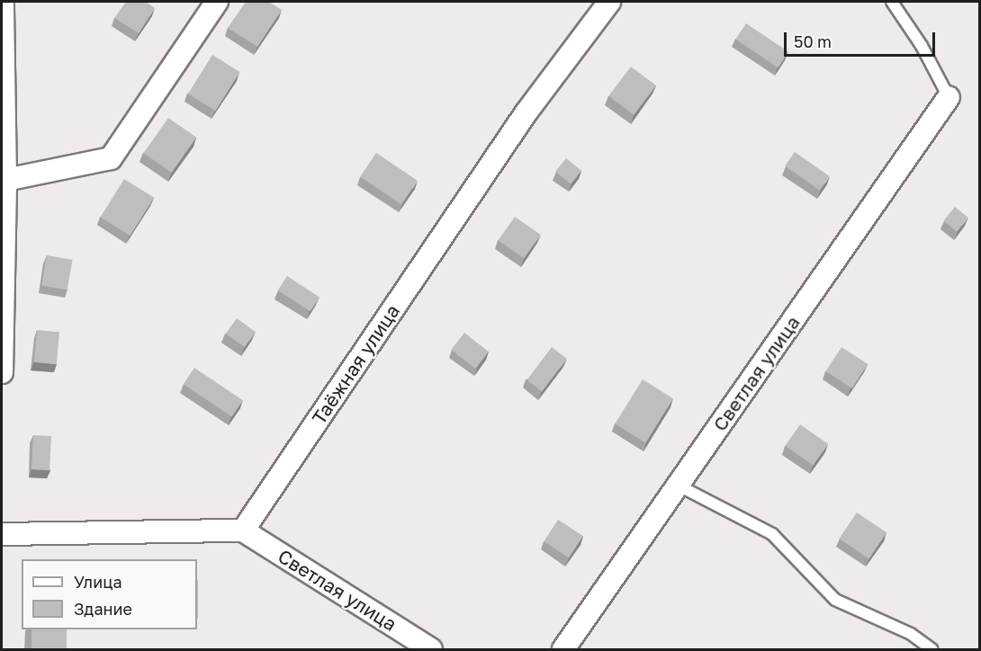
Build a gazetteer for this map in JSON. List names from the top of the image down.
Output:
{
  "streets": {
    "street": ["Таёжная улица", "Светлая улица"]
  },
  "crossings": [
    ["Таёжная улица", "Светлая улица"]
  ],
  "legend": ["Улица", "Здание"],
  "scale_bar": "50 m"
}
